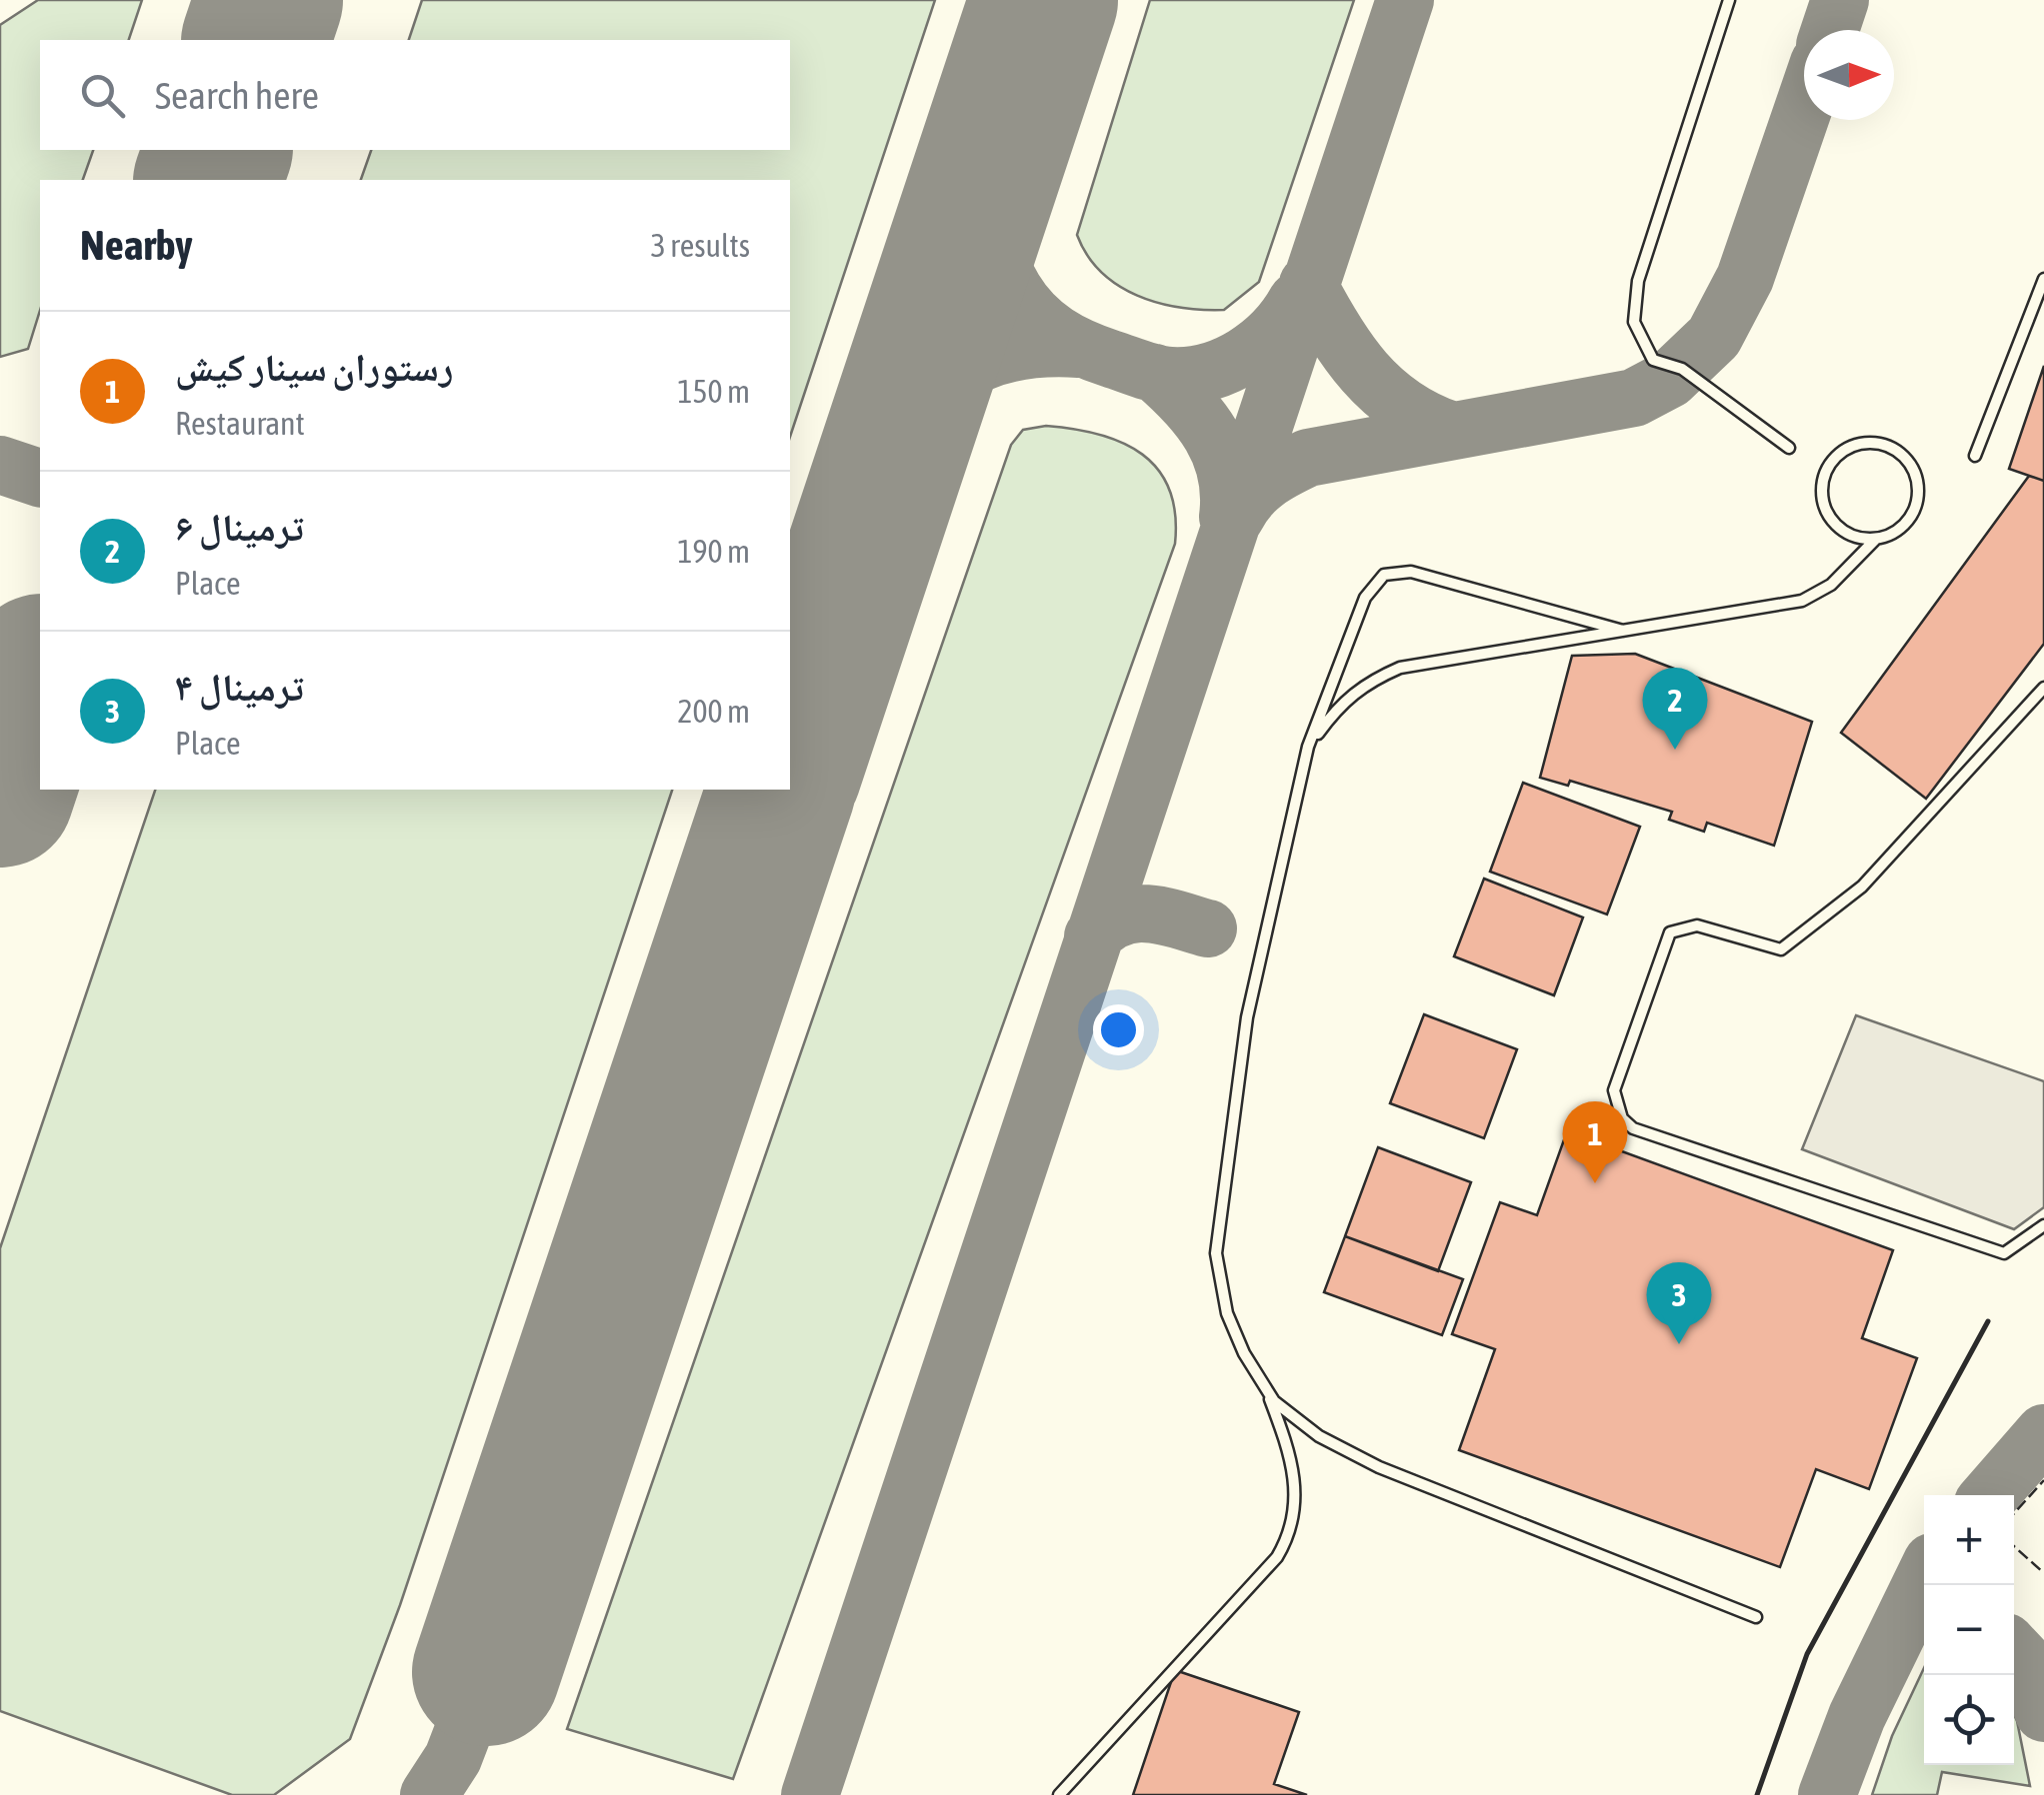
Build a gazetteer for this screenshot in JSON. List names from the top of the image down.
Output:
{
  "north": "right",
  "page": {
    "search": "Search here",
    "heading": ["Nearby", "3 results"],
    "list": [
      {
        "mark": "1",
        "name": "رستوران سینار کیش",
        "note": "Restaurant",
        "value": "150 m"
      },
      {
        "mark": "2",
        "name": "ترمینال ۶",
        "note": "Place",
        "value": "190 m"
      },
      {
        "mark": "3",
        "name": "ترمینال ۴",
        "note": "Place",
        "value": "200 m"
      }
    ],
    "pins": ["2", "1", "3"],
    "map_buttons": ["+", "−"]
  }
}
